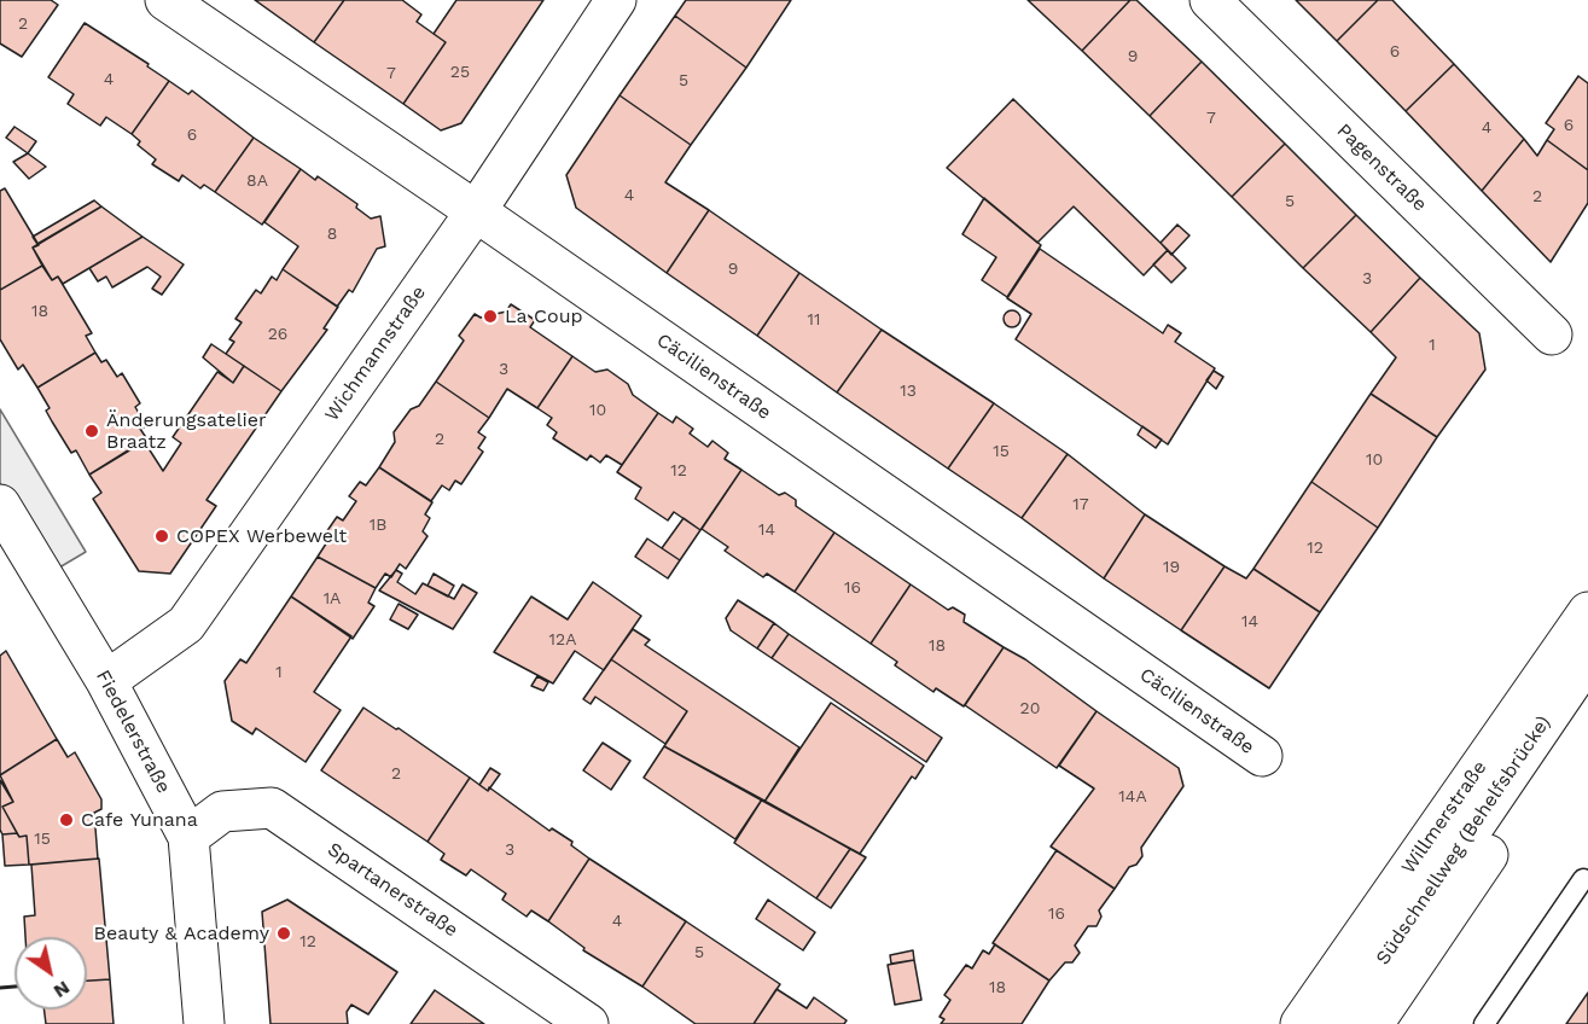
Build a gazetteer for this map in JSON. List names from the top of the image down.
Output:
{
  "streets": {
    "main road": [
      "Pagenstraße",
      "Wichmannstraße",
      "Cäcilienstraße",
      "Fiedelerstraße",
      "Willmerstraße",
      "Südschnellweg (Behelfsbrücke)",
      "Spartanerstraße"
    ]
  },
  "crossings": [
    ["Wichmannstraße", "Cäcilienstraße"],
    ["Wichmannstraße", "Fiedelerstraße"],
    ["Fiedelerstraße", "Spartanerstraße"]
  ],
  "places": [
    "La Coup",
    "Änderungsatelier Braatz",
    "COPEX Werbewelt",
    "Cafe Yunana",
    "Beauty & Academy"
  ],
  "house_numbers": [
    "2",
    "6",
    "9",
    "25",
    "7",
    "4",
    "5",
    "7",
    "6",
    "4",
    "6",
    "8A",
    "4",
    "2",
    "5",
    "8",
    "9",
    "3",
    "18",
    "11",
    "26",
    "1",
    "3",
    "13",
    "10",
    "2",
    "15",
    "10",
    "12",
    "17",
    "1B",
    "14",
    "12",
    "19",
    "16",
    "1A",
    "14",
    "12A",
    "18",
    "1",
    "20",
    "2",
    "14A",
    "15",
    "3",
    "16",
    "4",
    "12",
    "5",
    "18"
  ],
  "north": "bottom right"
}
